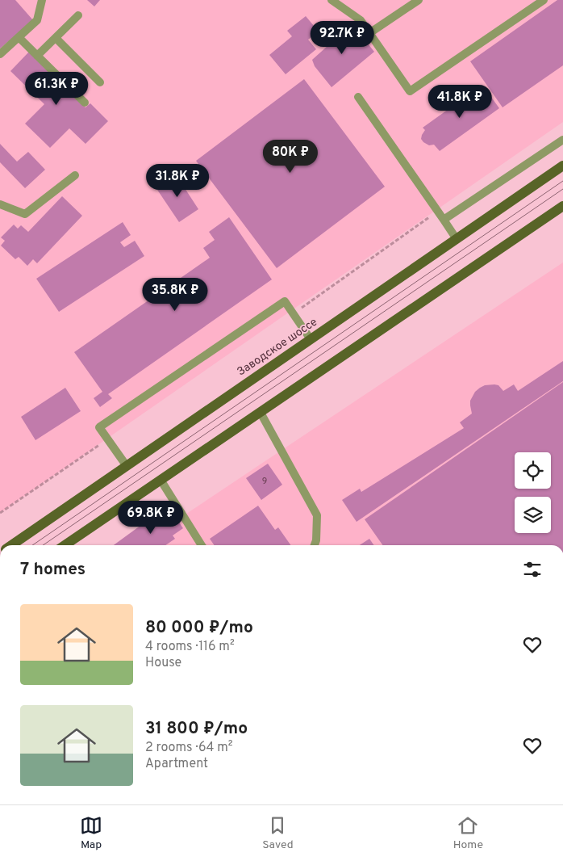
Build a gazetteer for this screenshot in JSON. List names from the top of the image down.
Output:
{
  "streets": {
    "main road": ["Заводское шоссе"]
  },
  "house_numbers": ["9"],
  "page": {
    "price": [
      "92.7K ₽",
      "61.3K ₽",
      "41.8K ₽",
      "80K ₽",
      "31.8K ₽",
      "35.8K ₽",
      "69.8K ₽"
    ],
    "heading": "7 homes",
    "list": [
      {
        "name": "80 000 ₽/mo",
        "note": "4 rooms · 116 m² · House"
      },
      {
        "name": "31 800 ₽/mo",
        "note": "2 rooms · 64 m² · Apartment"
      }
    ],
    "tabs": ["Map", "Saved", "Home"]
  }
}
